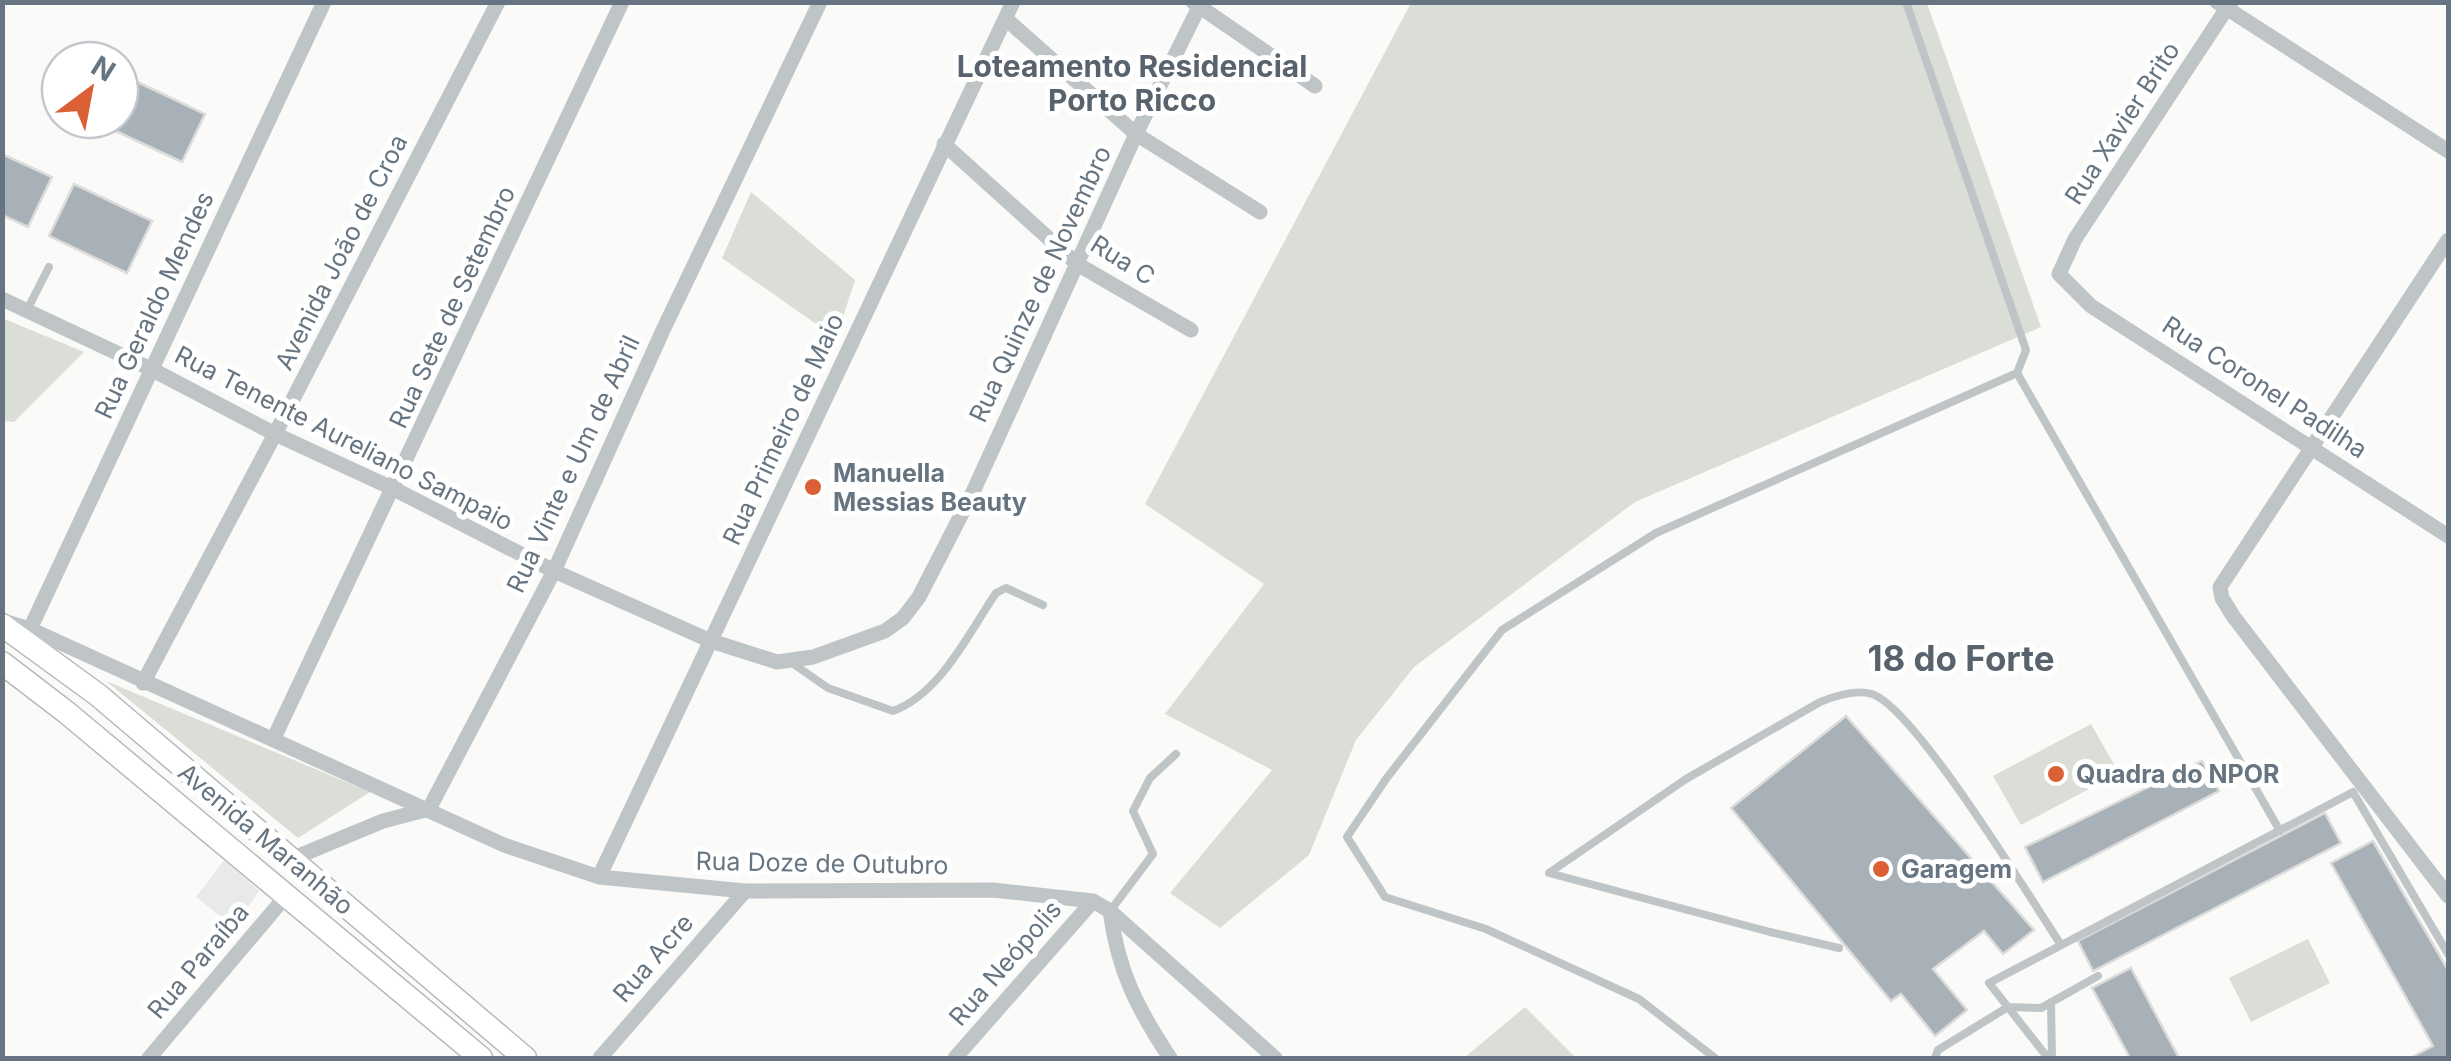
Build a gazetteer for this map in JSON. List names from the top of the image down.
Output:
{
  "streets": {
    "main road": ["Avenida Maranhão"],
    "street": [
      "Rua Xavier Brito",
      "Avenida João de Croa",
      "Rua C",
      "Rua Quinze de Novembro",
      "Rua Geraldo Mendes",
      "Rua Sete de Setembro",
      "Rua Coronel Padilha",
      "Rua Primeiro de Maio",
      "Rua Tenente Aureliano Sampaio",
      "Rua Vinte e Um de Abril",
      "Rua Doze de Outubro",
      "Rua Acre",
      "Rua Paraíba",
      "Rua Neópolis"
    ]
  },
  "crossings": [
    ["Rua Xavier Brito", "Rua Coronel Padilha"],
    ["Avenida João de Croa", "Rua Tenente Aureliano Sampaio"],
    ["Avenida João de Croa", "Rua Doze de Outubro"],
    ["Rua C", "Rua Quinze de Novembro"],
    ["Rua C", "Rua Primeiro de Maio"],
    ["Rua Quinze de Novembro", "Rua Tenente Aureliano Sampaio"],
    ["Rua Geraldo Mendes", "Rua Tenente Aureliano Sampaio"],
    ["Rua Geraldo Mendes", "Rua Doze de Outubro"],
    ["Rua Sete de Setembro", "Rua Tenente Aureliano Sampaio"],
    ["Rua Sete de Setembro", "Rua Doze de Outubro"],
    ["Rua Primeiro de Maio", "Rua Tenente Aureliano Sampaio"],
    ["Rua Primeiro de Maio", "Rua Doze de Outubro"],
    ["Rua Tenente Aureliano Sampaio", "Rua Vinte e Um de Abril"],
    ["Rua Vinte e Um de Abril", "Rua Doze de Outubro"],
    ["Avenida Maranhão", "Rua Doze de Outubro"],
    ["Avenida Maranhão", "Rua Paraíba"],
    ["Rua Doze de Outubro", "Rua Acre"],
    ["Rua Doze de Outubro", "Rua Neópolis"]
  ],
  "districts": ["Loteamento Residencial Porto Ricco", "18 do Forte"],
  "places": ["Manuella Messias Beauty", "Quadra do NPOR", "Garagem"],
  "north": "top right"
}
